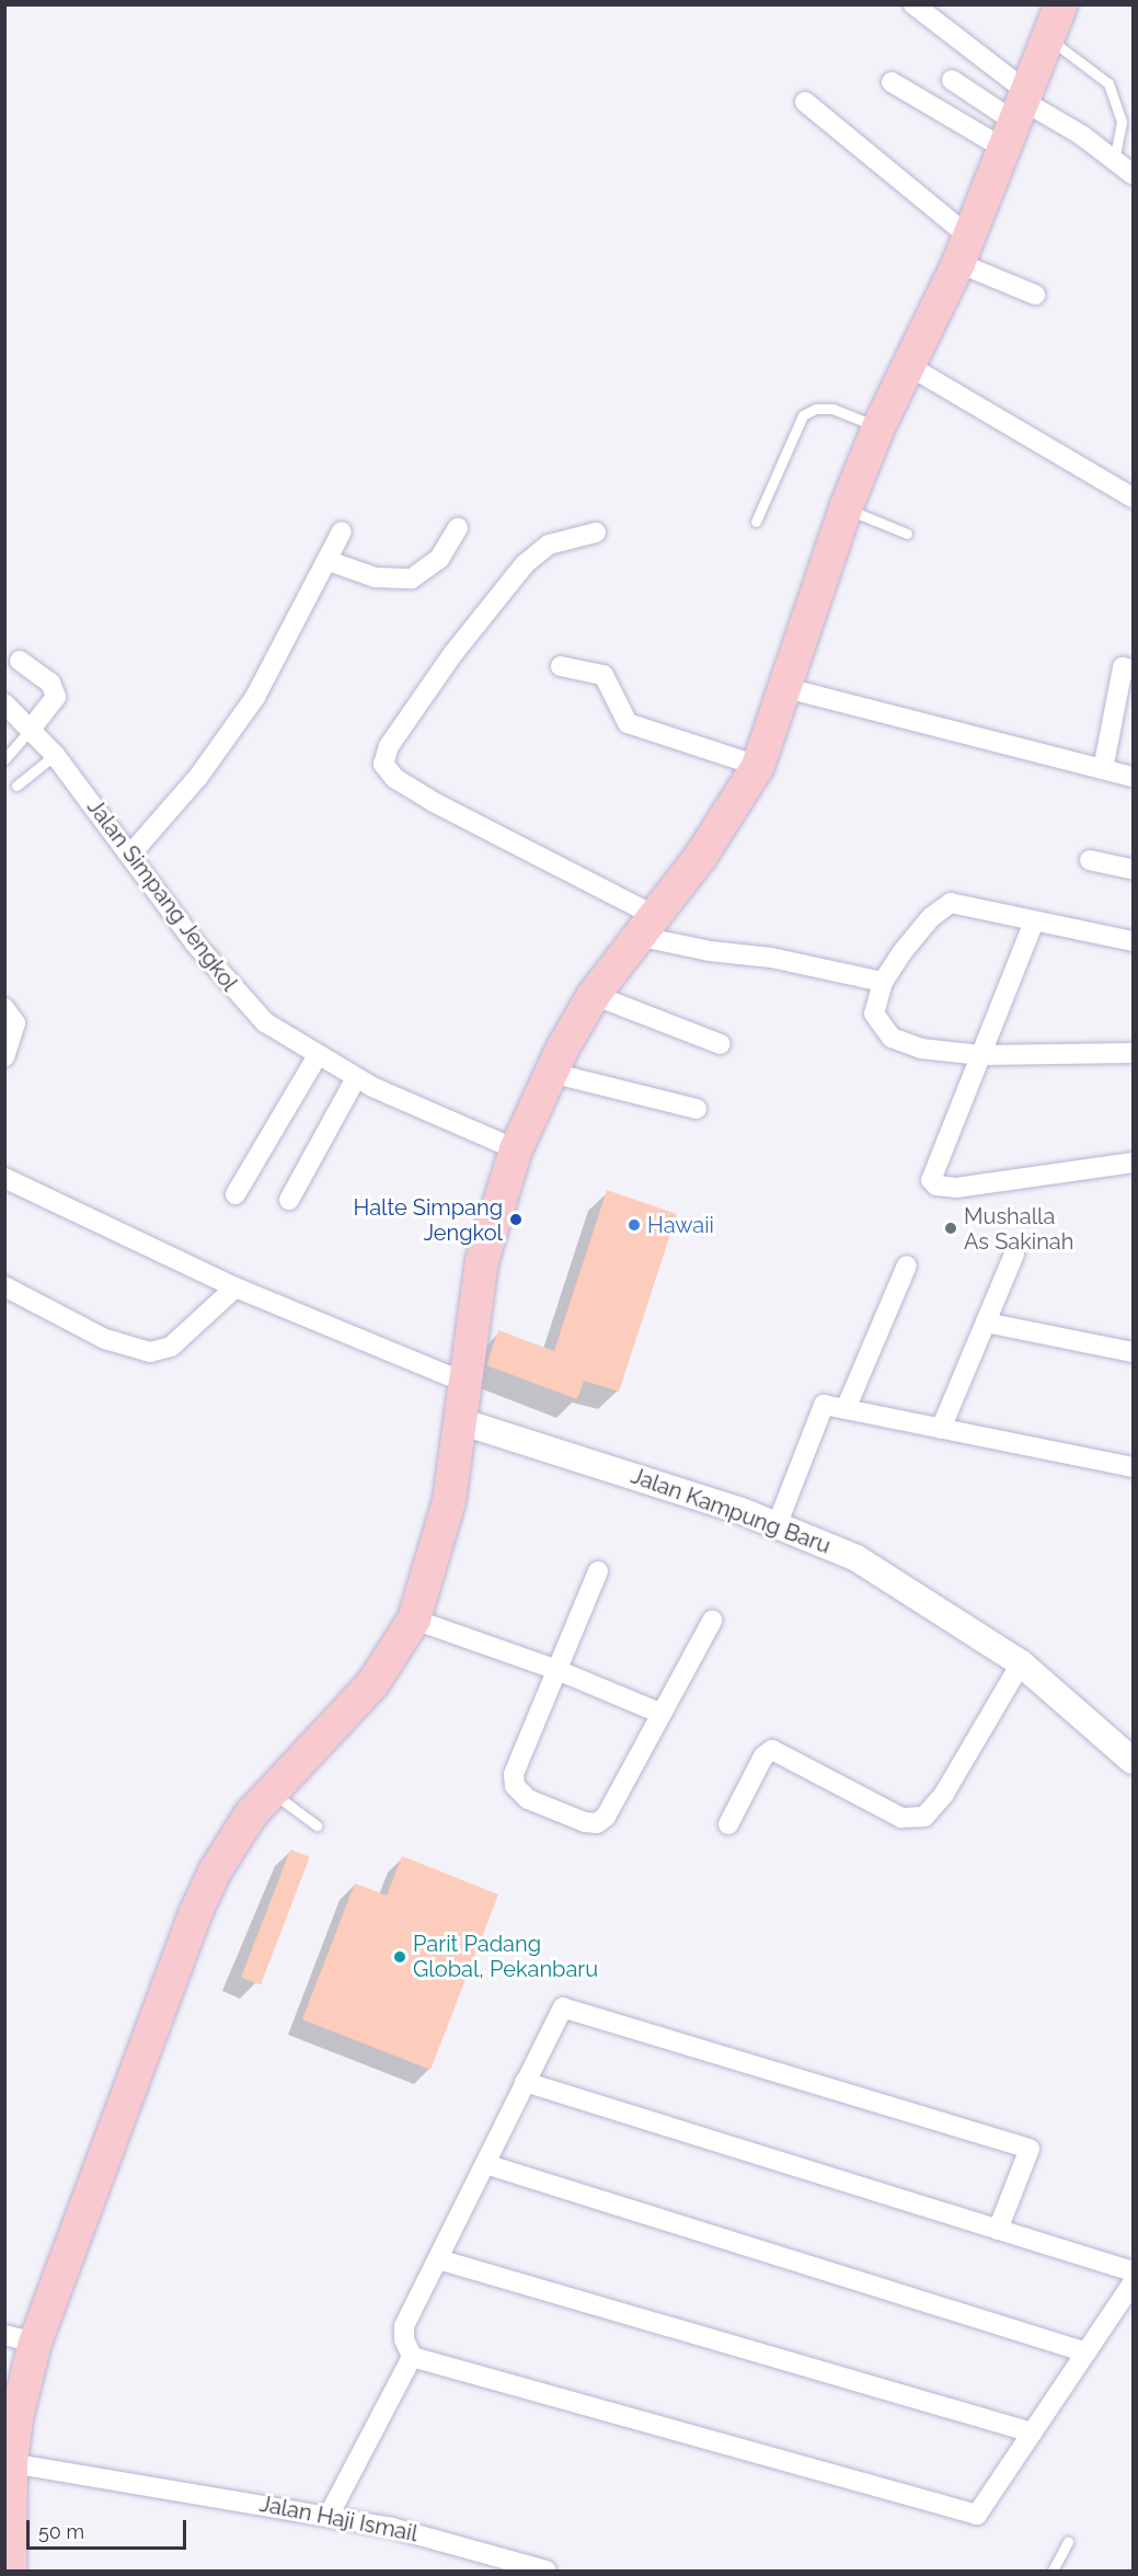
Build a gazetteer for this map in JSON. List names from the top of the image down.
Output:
{
  "streets": {
    "street": ["Jalan Simpang Jengkol", "Jalan Kampung Baru", "Jalan Haji Ismail"]
  },
  "places": [
    "Halte Simpang Jengkol",
    "Hawaii",
    "Mushalla As Sakinah",
    "Parit Padang Global, Pekanbaru"
  ],
  "scale_bar": "50 m"
}
